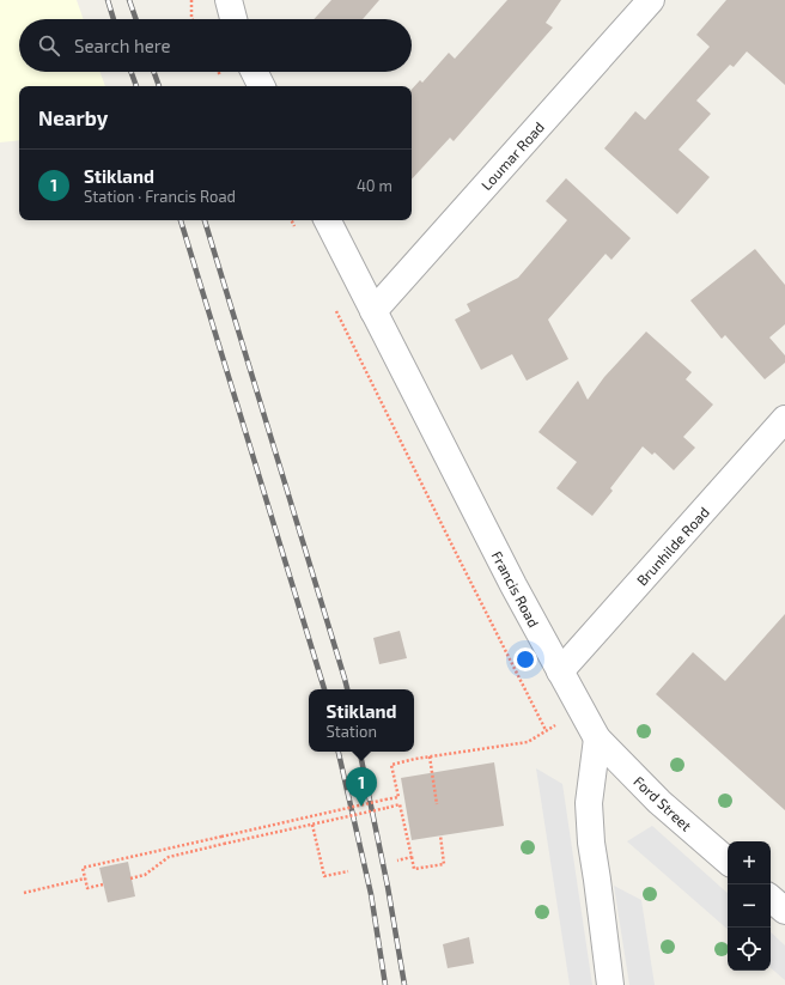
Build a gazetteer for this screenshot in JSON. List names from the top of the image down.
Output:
{
  "streets": {
    "street": [
      "Loumar Road",
      "Brunhilde Road",
      "Francis Road",
      "Ford Street"
    ]
  },
  "crossings": [
    ["Loumar Road", "Francis Road"],
    ["Brunhilde Road", "Francis Road"],
    ["Francis Road", "Ford Street"]
  ],
  "page": {
    "search": "Search here",
    "heading": "Nearby",
    "list": [
      {
        "mark": "1",
        "name": "Stikland",
        "note": "Station · Francis Road",
        "value": "40 m"
      }
    ],
    "popup": ["Stikland", "Station"],
    "pins": "1",
    "map_buttons": ["+", "−"]
  }
}
